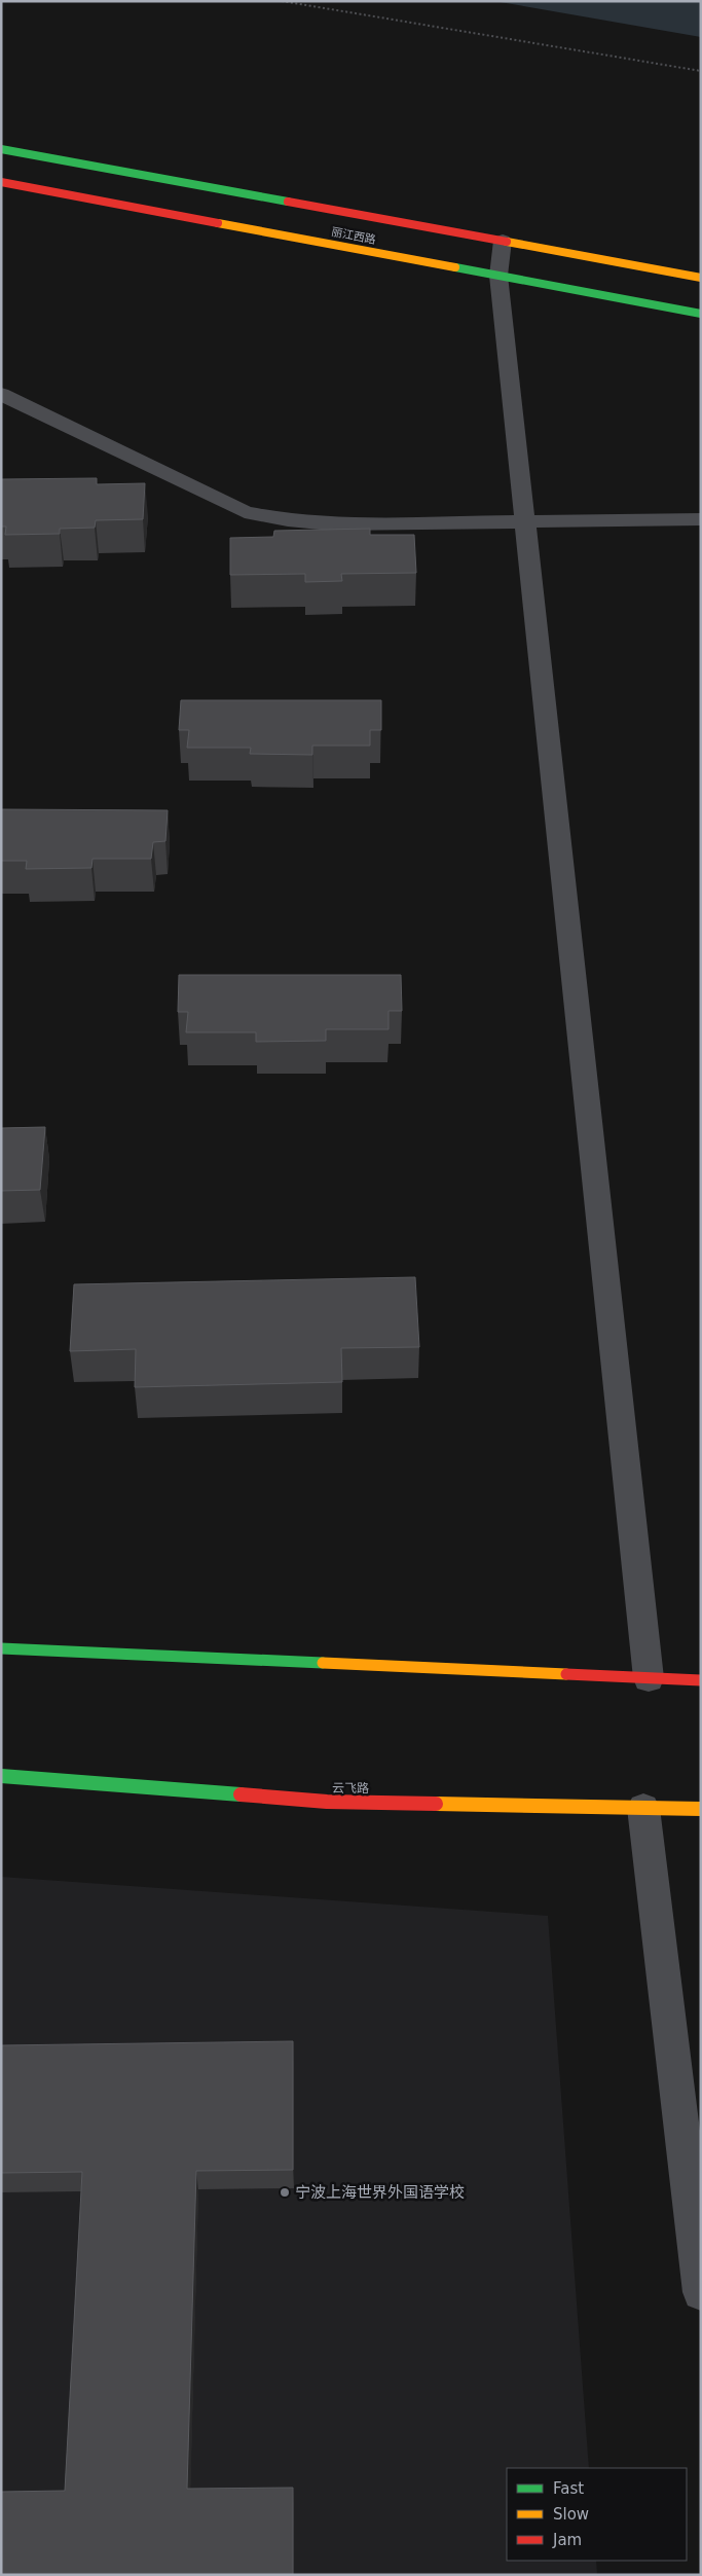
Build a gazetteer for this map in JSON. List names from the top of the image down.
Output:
{
  "streets": {
    "main road": ["丽江西路", "云飞路"]
  },
  "places": ["宁波上海世界外国语学校"],
  "legend": ["Fast", "Slow", "Jam"]
}
